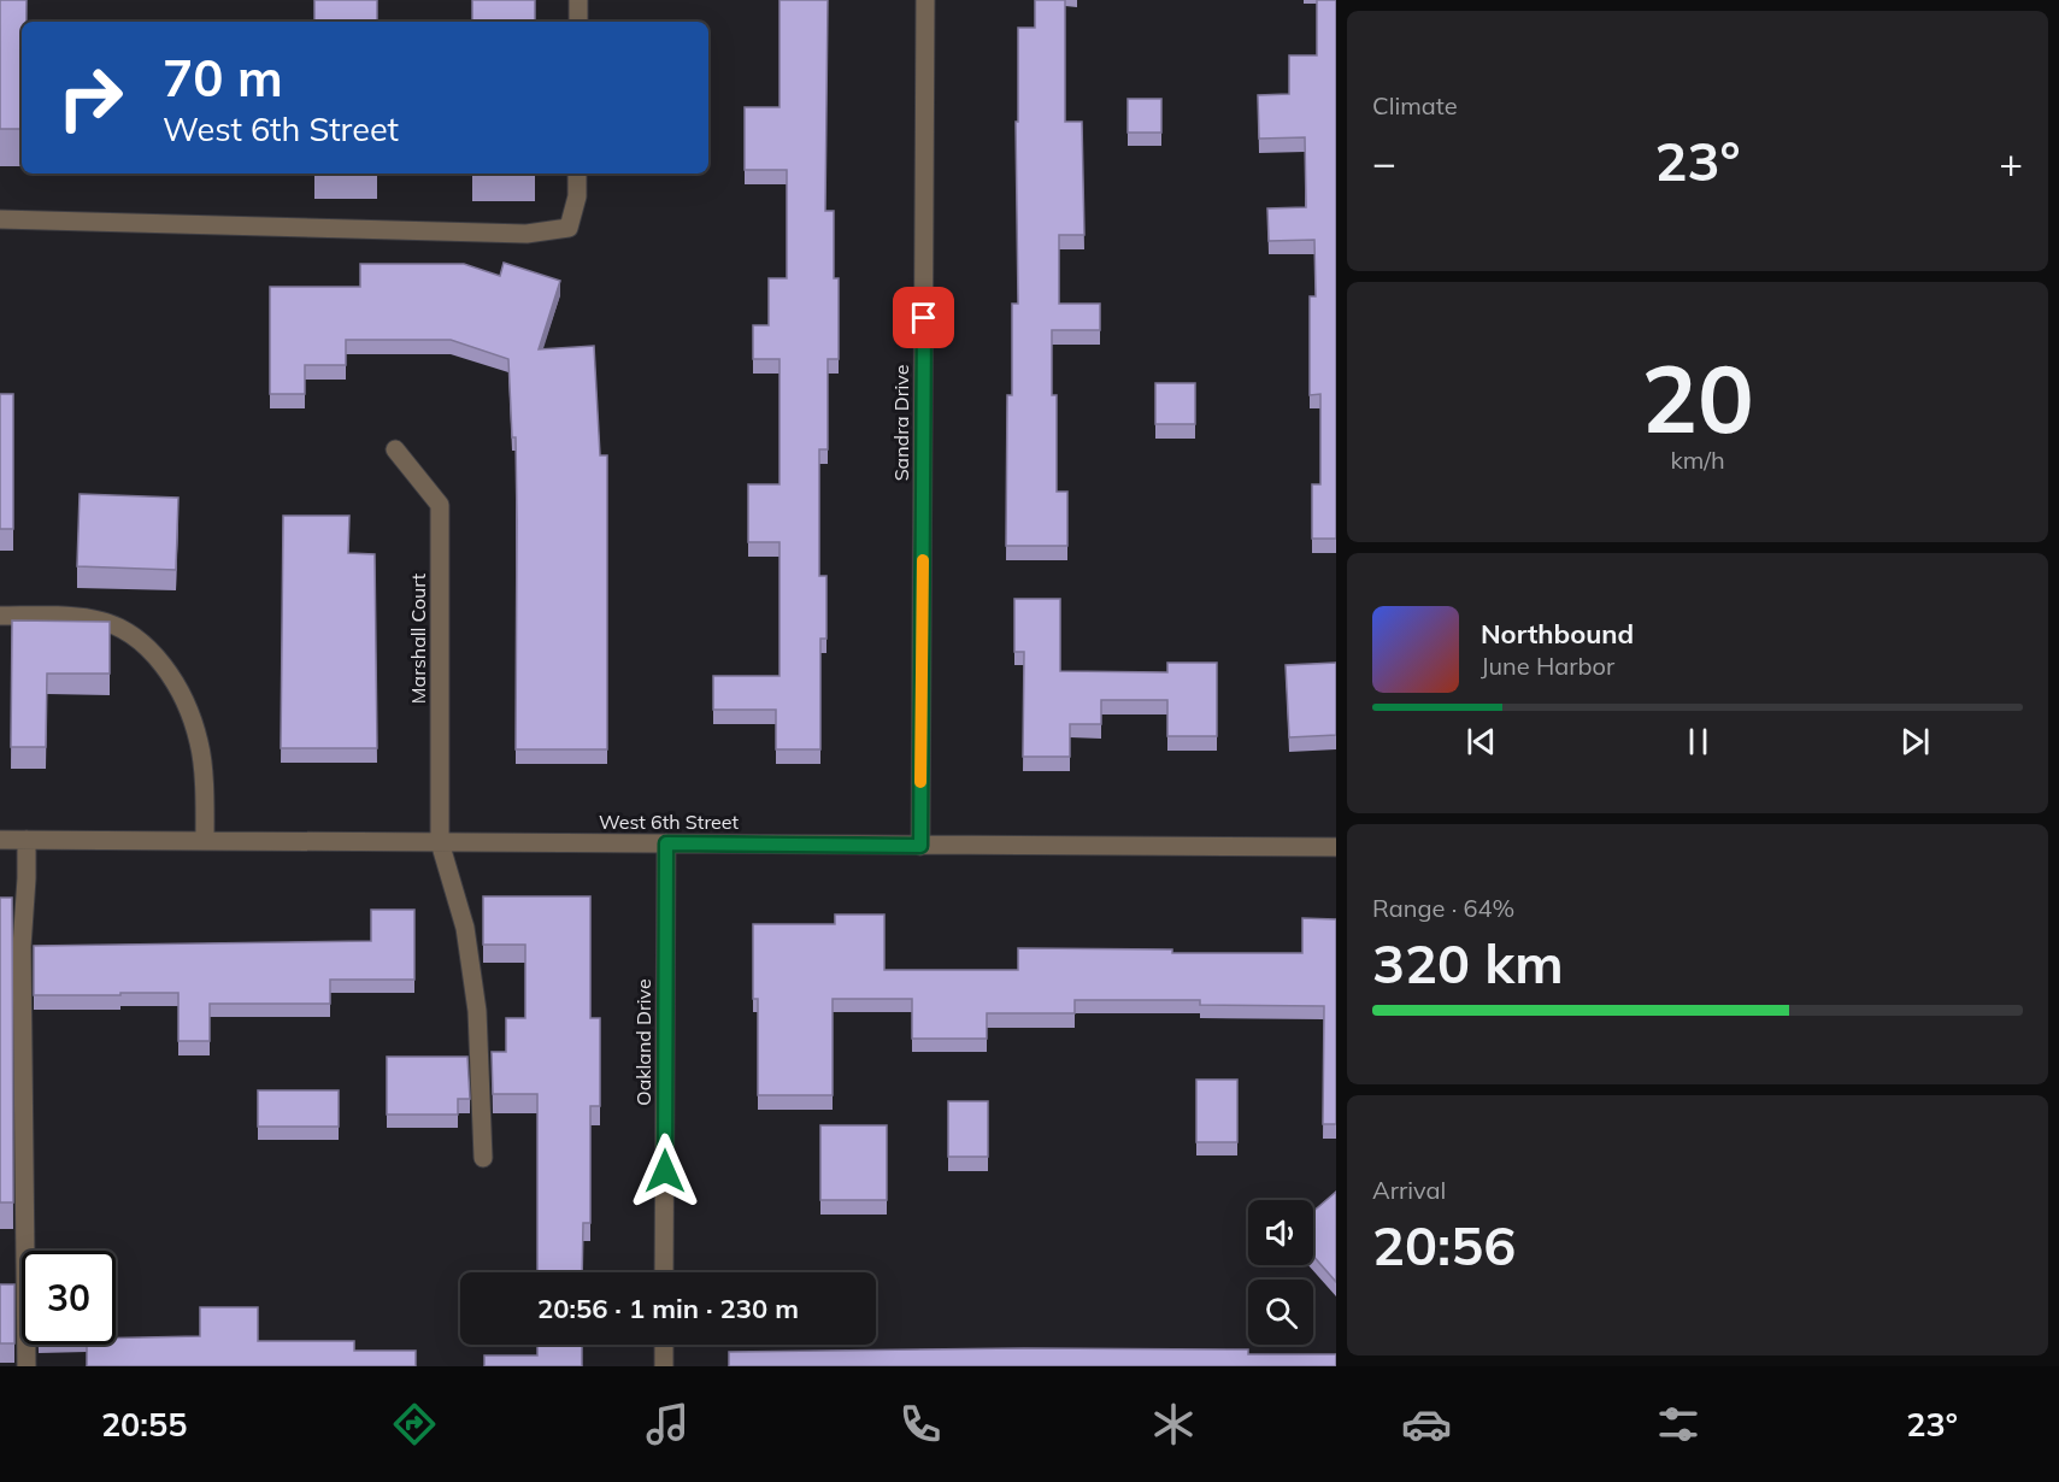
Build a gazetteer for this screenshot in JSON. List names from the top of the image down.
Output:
{
  "streets": {
    "street": [
      "Sandra Drive",
      "Marshall Court",
      "West 6th Street",
      "Oakland Drive"
    ]
  },
  "crossings": [
    ["Sandra Drive", "West 6th Street"],
    ["Marshall Court", "West 6th Street"],
    ["West 6th Street", "Oakland Drive"]
  ],
  "page": {
    "tile": [
      "Climate",
      ["20", "km/h"],
      ["Range · 64%", "320 km"],
      ["Arrival", "20:56"]
    ],
    "turn": ["70 m", "West 6th Street"],
    "heat": ["−", "23°", "+"],
    "song": ["Northbound", "June Harbor"],
    "limit": "30",
    "trip": "20:56 · 1 min · 230 m",
    "tabs": ["20:55", "23°"]
  }
}
